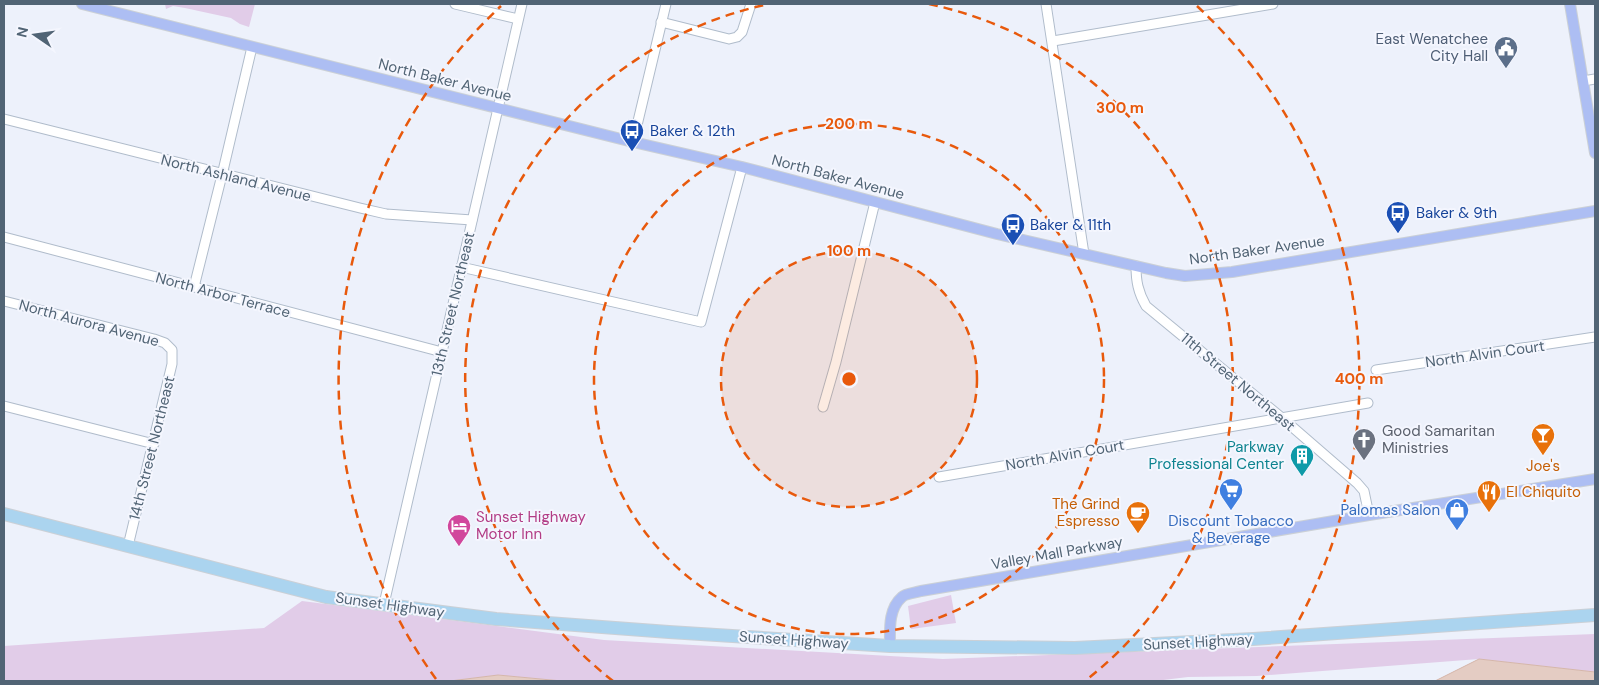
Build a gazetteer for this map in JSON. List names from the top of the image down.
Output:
{
  "streets": {
    "highway": ["Sunset Highway"],
    "main road": ["North Baker Avenue", "Valley Mall Parkway"],
    "street": [
      "North Ashland Avenue",
      "North Arbor Terrace",
      "13th Street Northeast",
      "North Aurora Avenue",
      "North Alvin Court",
      "11th Street Northeast",
      "14th Street Northeast"
    ]
  },
  "crossings": [
    ["North Baker Avenue", "13th Street Northeast"],
    ["North Baker Avenue", "11th Street Northeast"],
    ["North Ashland Avenue", "13th Street Northeast"],
    ["North Arbor Terrace", "13th Street Northeast"],
    ["13th Street Northeast", "Sunset Highway"],
    ["North Aurora Avenue", "14th Street Northeast"],
    ["North Alvin Court", "11th Street Northeast"],
    ["11th Street Northeast", "Valley Mall Parkway"],
    ["14th Street Northeast", "Sunset Highway"],
    ["Valley Mall Parkway", "Sunset Highway"]
  ],
  "places": {
    "public building": ["East Wenatchee City Hall"],
    "bus stop": ["Baker & 12th", "Baker & 9th", "Baker & 11th"],
    "bar": ["Joe's"],
    "church": ["Good Samaritan Ministries"],
    "building": ["Parkway Professional Center"],
    "supermarket": ["Discount Tobacco & Beverage"],
    "restaurant": ["El Chiquito"],
    "shop": ["Palomas Salon"],
    "cafe": ["The Grind Espresso"],
    "hotel": ["Sunset Highway Motor Inn"]
  },
  "north": "left",
  "rings": [
    "300 m",
    "200 m",
    "100 m",
    "400 m"
  ]
}
